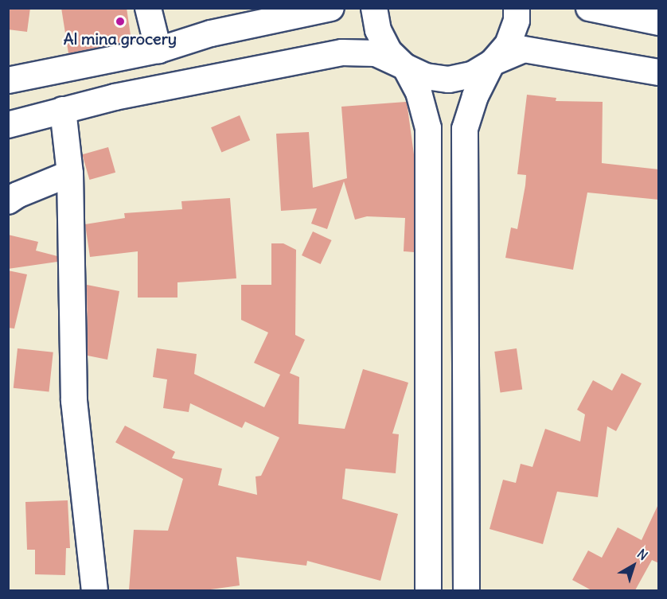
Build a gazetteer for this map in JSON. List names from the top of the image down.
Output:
{
  "places": ["Al mina grocery"],
  "north": "top right"
}
